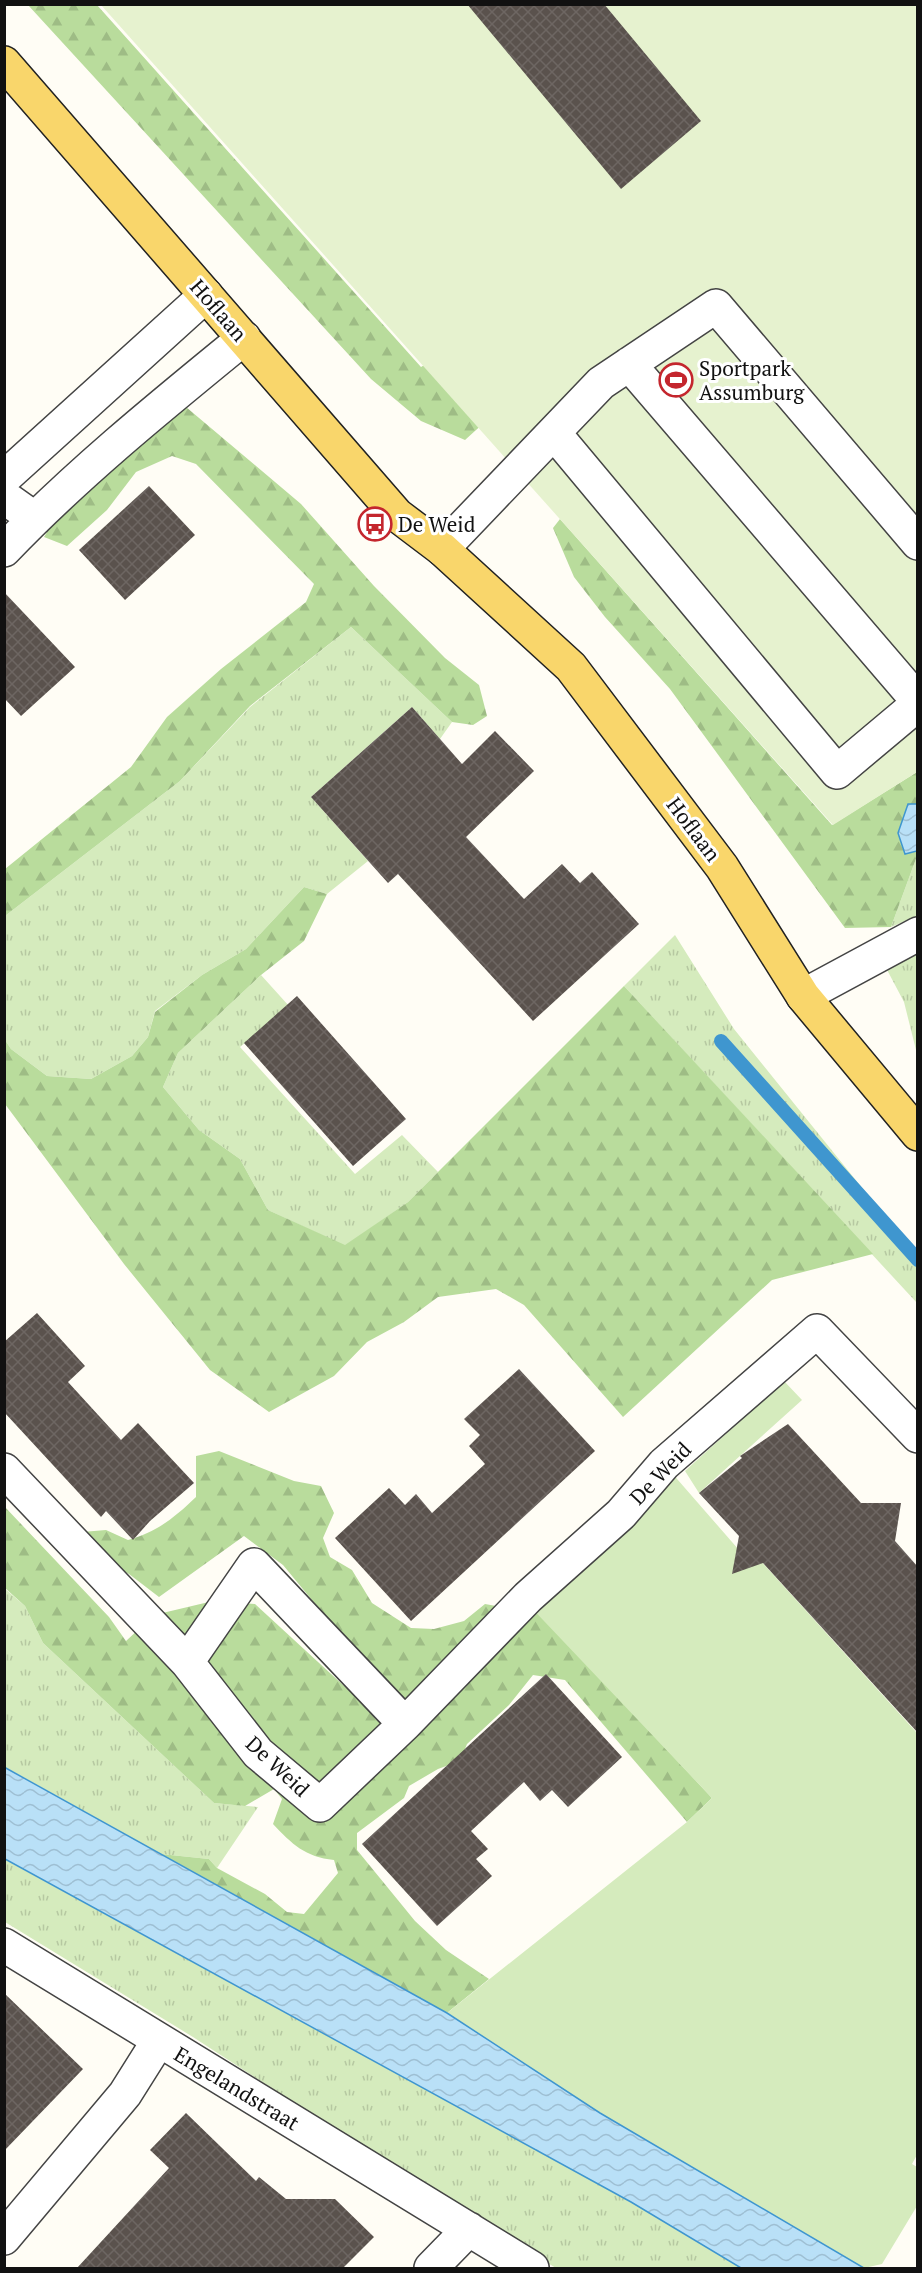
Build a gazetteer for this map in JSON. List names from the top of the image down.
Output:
{
  "streets": {
    "main road": ["Hoflaan"],
    "street": ["De Weid", "Engelandstraat"]
  },
  "places": {
    "sports": ["Sportpark Assumburg"],
    "bus stop": ["De Weid"]
  }
}
